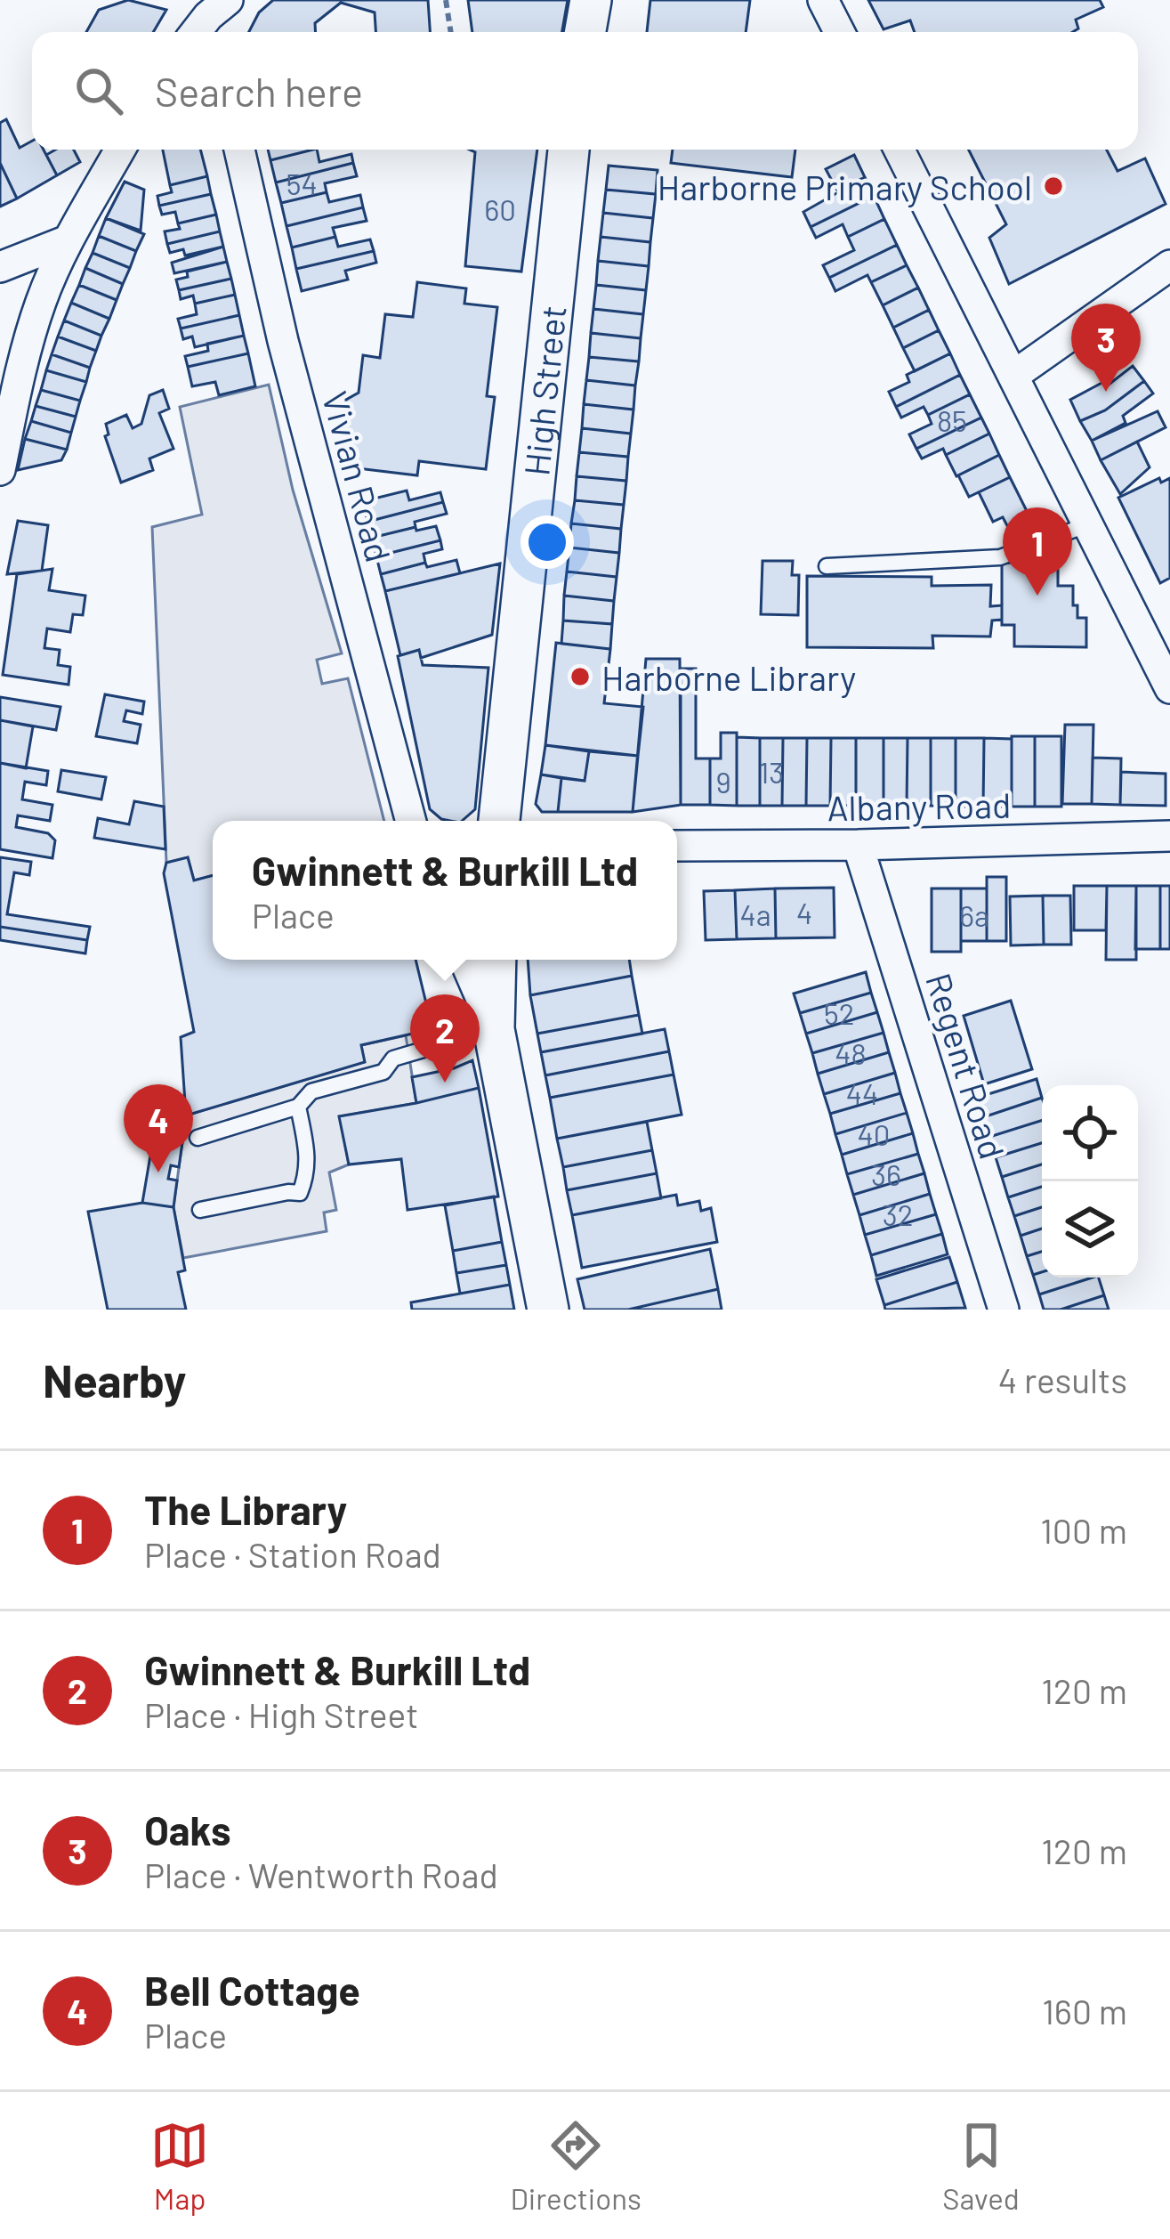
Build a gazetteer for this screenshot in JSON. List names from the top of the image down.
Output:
{
  "streets": {
    "main road": ["High Street"],
    "street": ["Vivian Road", "Albany Road", "Regent Road"]
  },
  "crossings": [
    ["Albany Road", "Regent Road"]
  ],
  "places": ["Harborne Primary School", "Harborne Library"],
  "house_numbers": [
    "54",
    "60",
    "85",
    "13",
    "9",
    "4",
    "4a",
    "6a",
    "52",
    "48",
    "44",
    "40",
    "36",
    "32"
  ],
  "page": {
    "search": "Search here",
    "pins": [
      "3",
      "1",
      "2",
      "4"
    ],
    "popup": ["Gwinnett & Burkill Ltd", "Place"],
    "heading": ["Nearby", "4 results"],
    "list": [
      {
        "mark": "1",
        "name": "The Library",
        "note": "Place · Station Road",
        "value": "100 m"
      },
      {
        "mark": "2",
        "name": "Gwinnett & Burkill Ltd",
        "note": "Place · High Street",
        "value": "120 m"
      },
      {
        "mark": "3",
        "name": "Oaks",
        "note": "Place · Wentworth Road",
        "value": "120 m"
      },
      {
        "mark": "4",
        "name": "Bell Cottage",
        "note": "Place",
        "value": "160 m"
      }
    ],
    "nav": ["Map", "Directions", "Saved"]
  }
}
